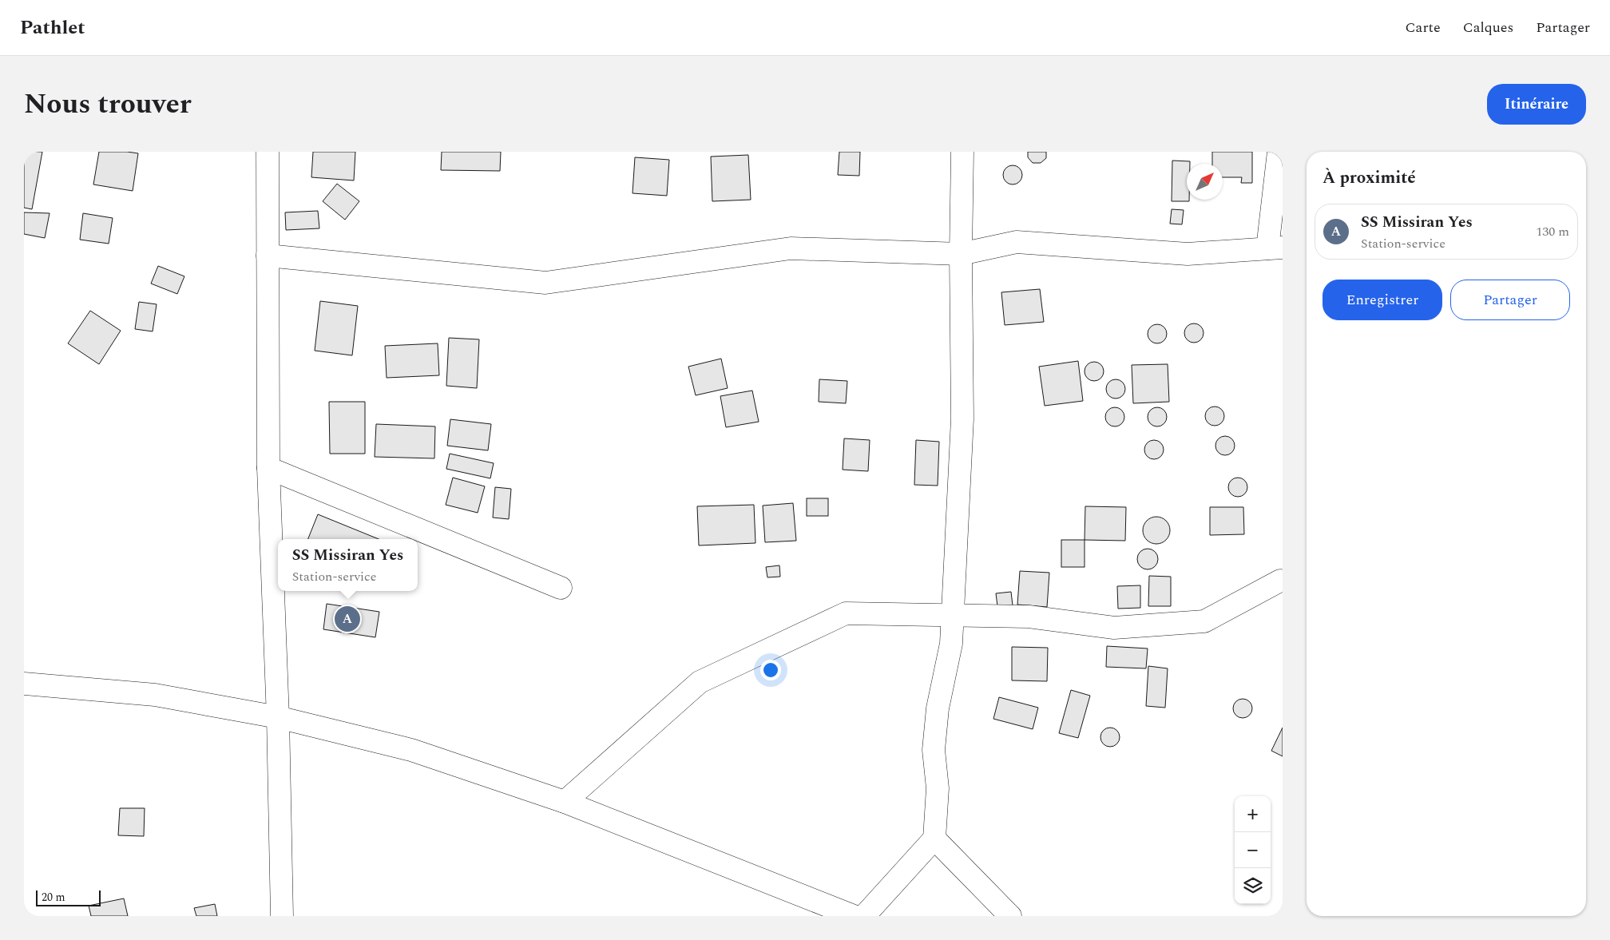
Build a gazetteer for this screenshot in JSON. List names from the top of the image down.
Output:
{
  "scale_bar": "20 m",
  "north": "top right",
  "page": {
    "header": "Pathlet",
    "nav": ["Carte", "Calques", "Partager"],
    "title": "Nous trouver",
    "buttons": [
      "Itinéraire",
      ["Enregistrer", "Partager"]
    ],
    "heading": "À proximité",
    "list": [
      {
        "mark": "A",
        "name": "SS Missiran Yes",
        "note": "Station-service",
        "value": "130 m"
      }
    ],
    "popup": ["SS Missiran Yes", "Station-service"],
    "pins": "A",
    "map_buttons": ["+", "−"],
    "scale": "20 m"
  }
}
